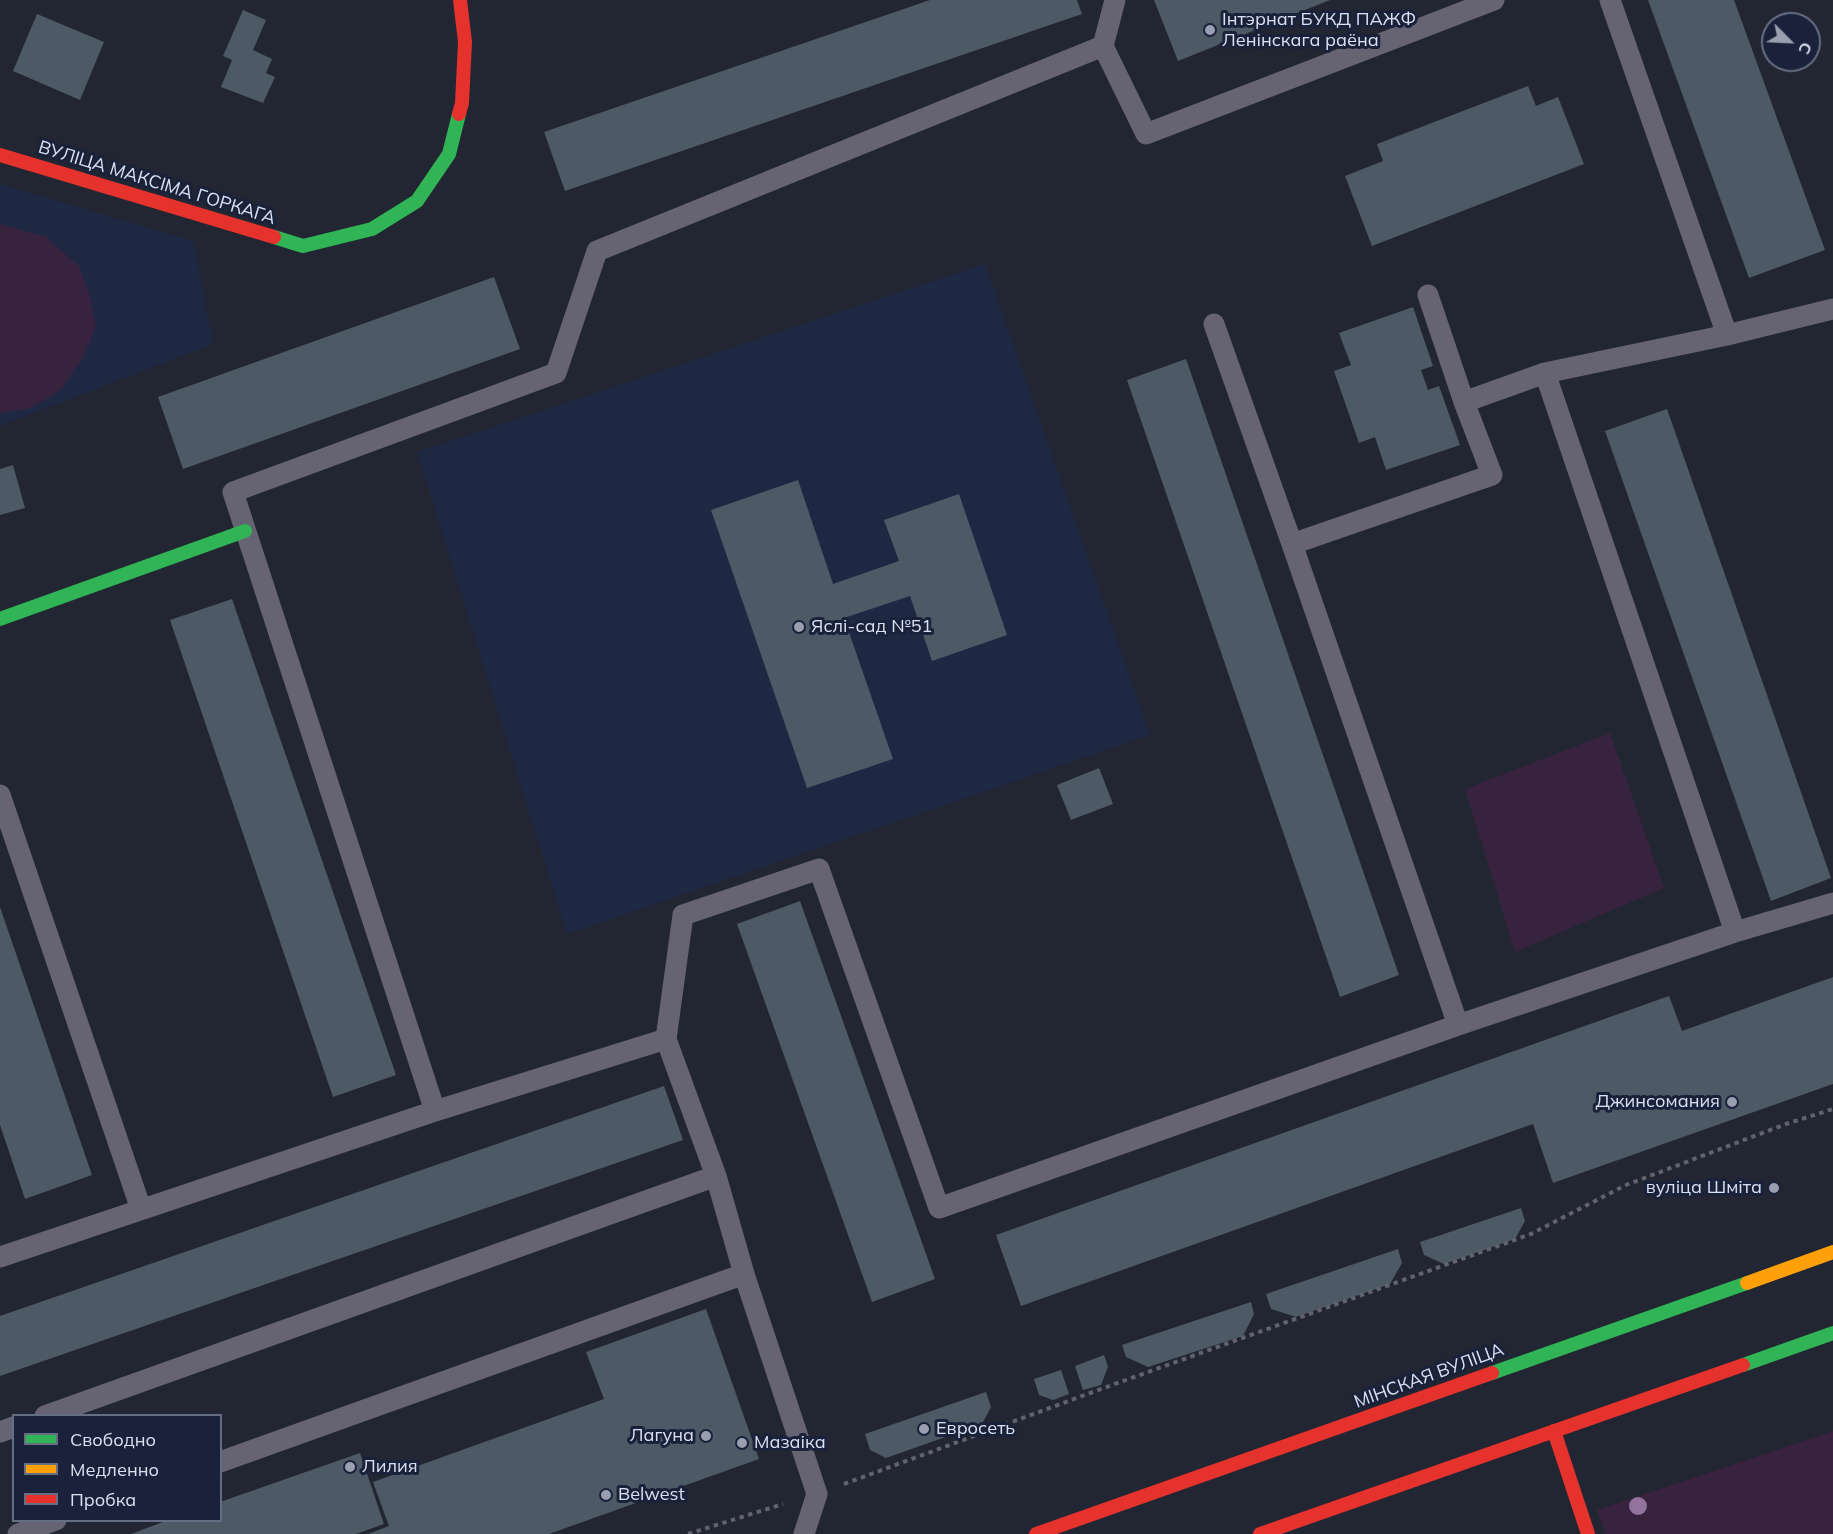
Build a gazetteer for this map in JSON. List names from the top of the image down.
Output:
{
  "streets": {
    "main road": ["ВУЛІЦА МАКСІМА ГОРКАГА", "МІНСКАЯ ВУЛІЦА"]
  },
  "places": [
    "Інтэрнат БУКД ПАЖФ Ленінскага раёна",
    "Яслі-сад №51",
    "Джинсомания",
    "вуліца Шміта",
    "Евросеть",
    "Лагуна",
    "Мазаіка",
    "Лилия",
    "Belwest"
  ],
  "legend": ["Свободно", "Медленно", "Пробка"],
  "north": "bottom right"
}
